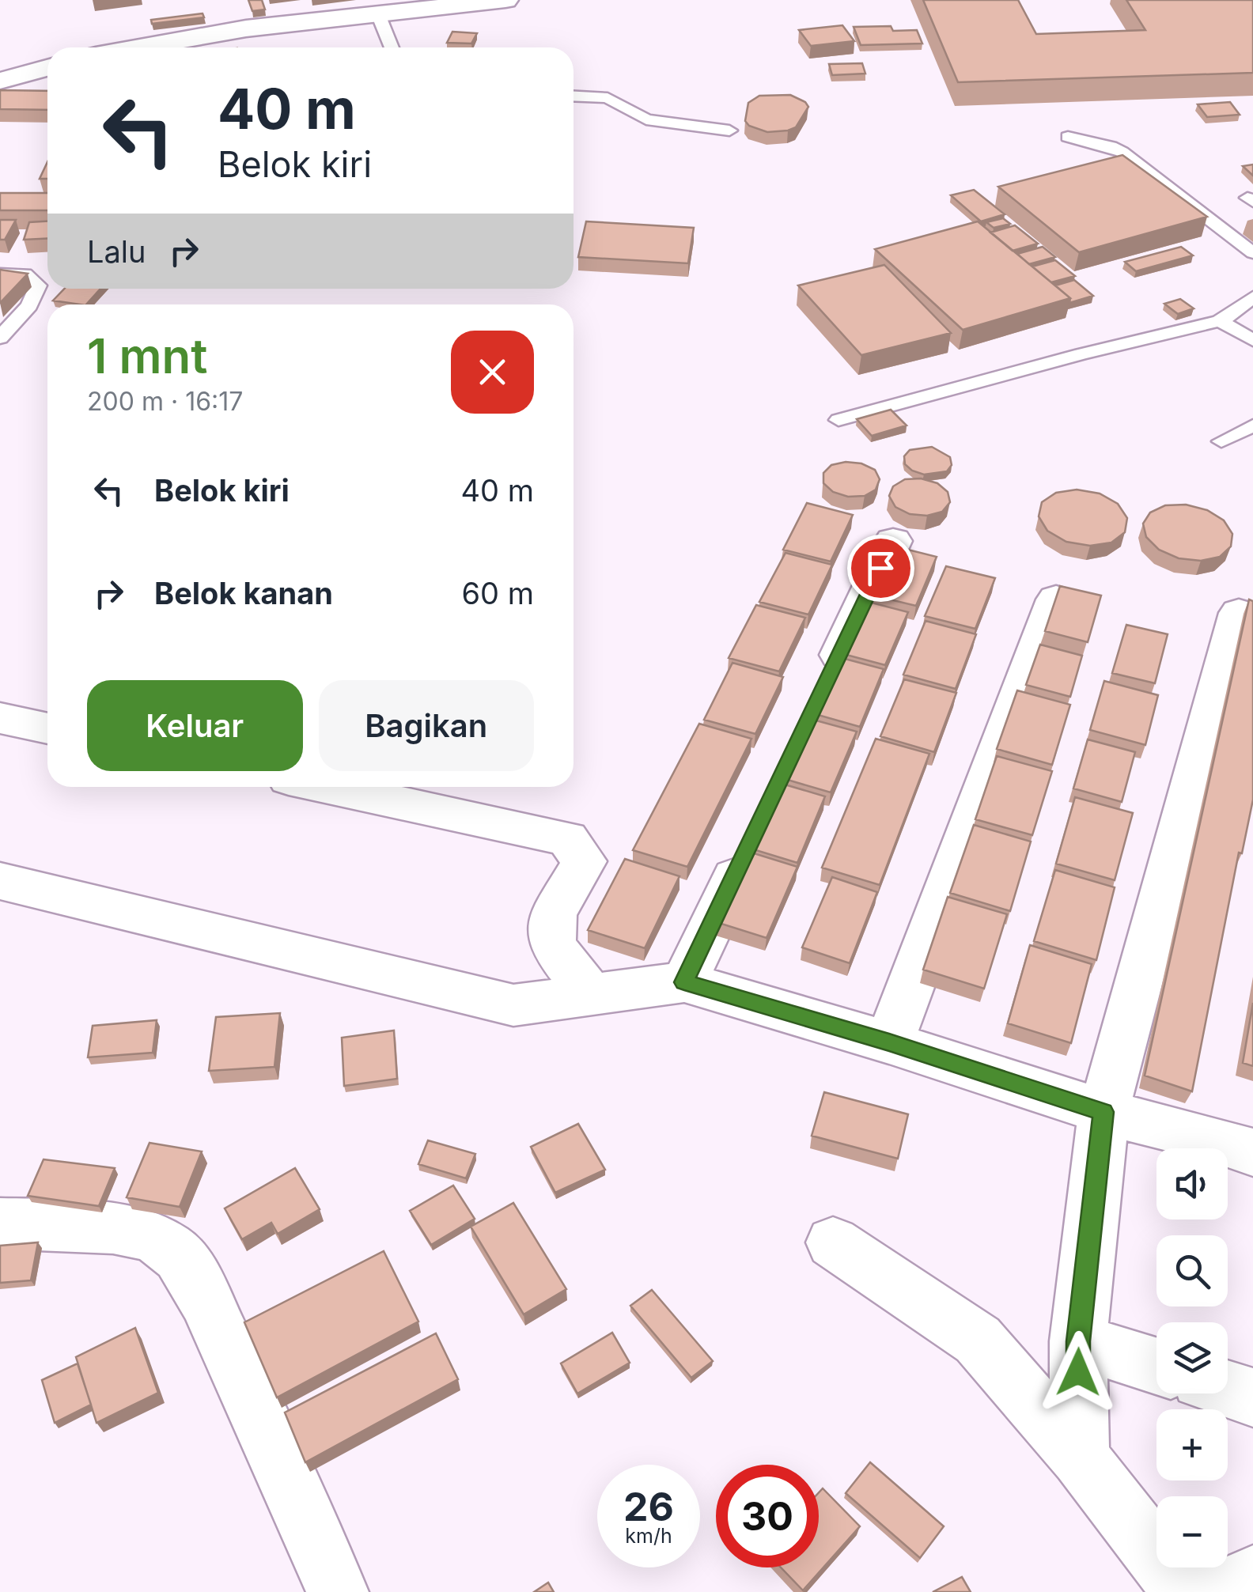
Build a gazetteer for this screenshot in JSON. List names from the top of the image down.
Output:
{
  "page": {
    "turn": ["40 m", "Belok kiri"],
    "then": "Lalu",
    "heading": ["1 mnt", "200 m · 16:17"],
    "list": [
      {
        "name": "Belok kiri",
        "value": "40 m"
      },
      {
        "name": "Belok kanan",
        "value": "60 m"
      }
    ],
    "buttons": ["Keluar", "Bagikan"],
    "map_buttons": ["+", "−"],
    "speed": "26 km/h",
    "limit": "30"
  }
}
